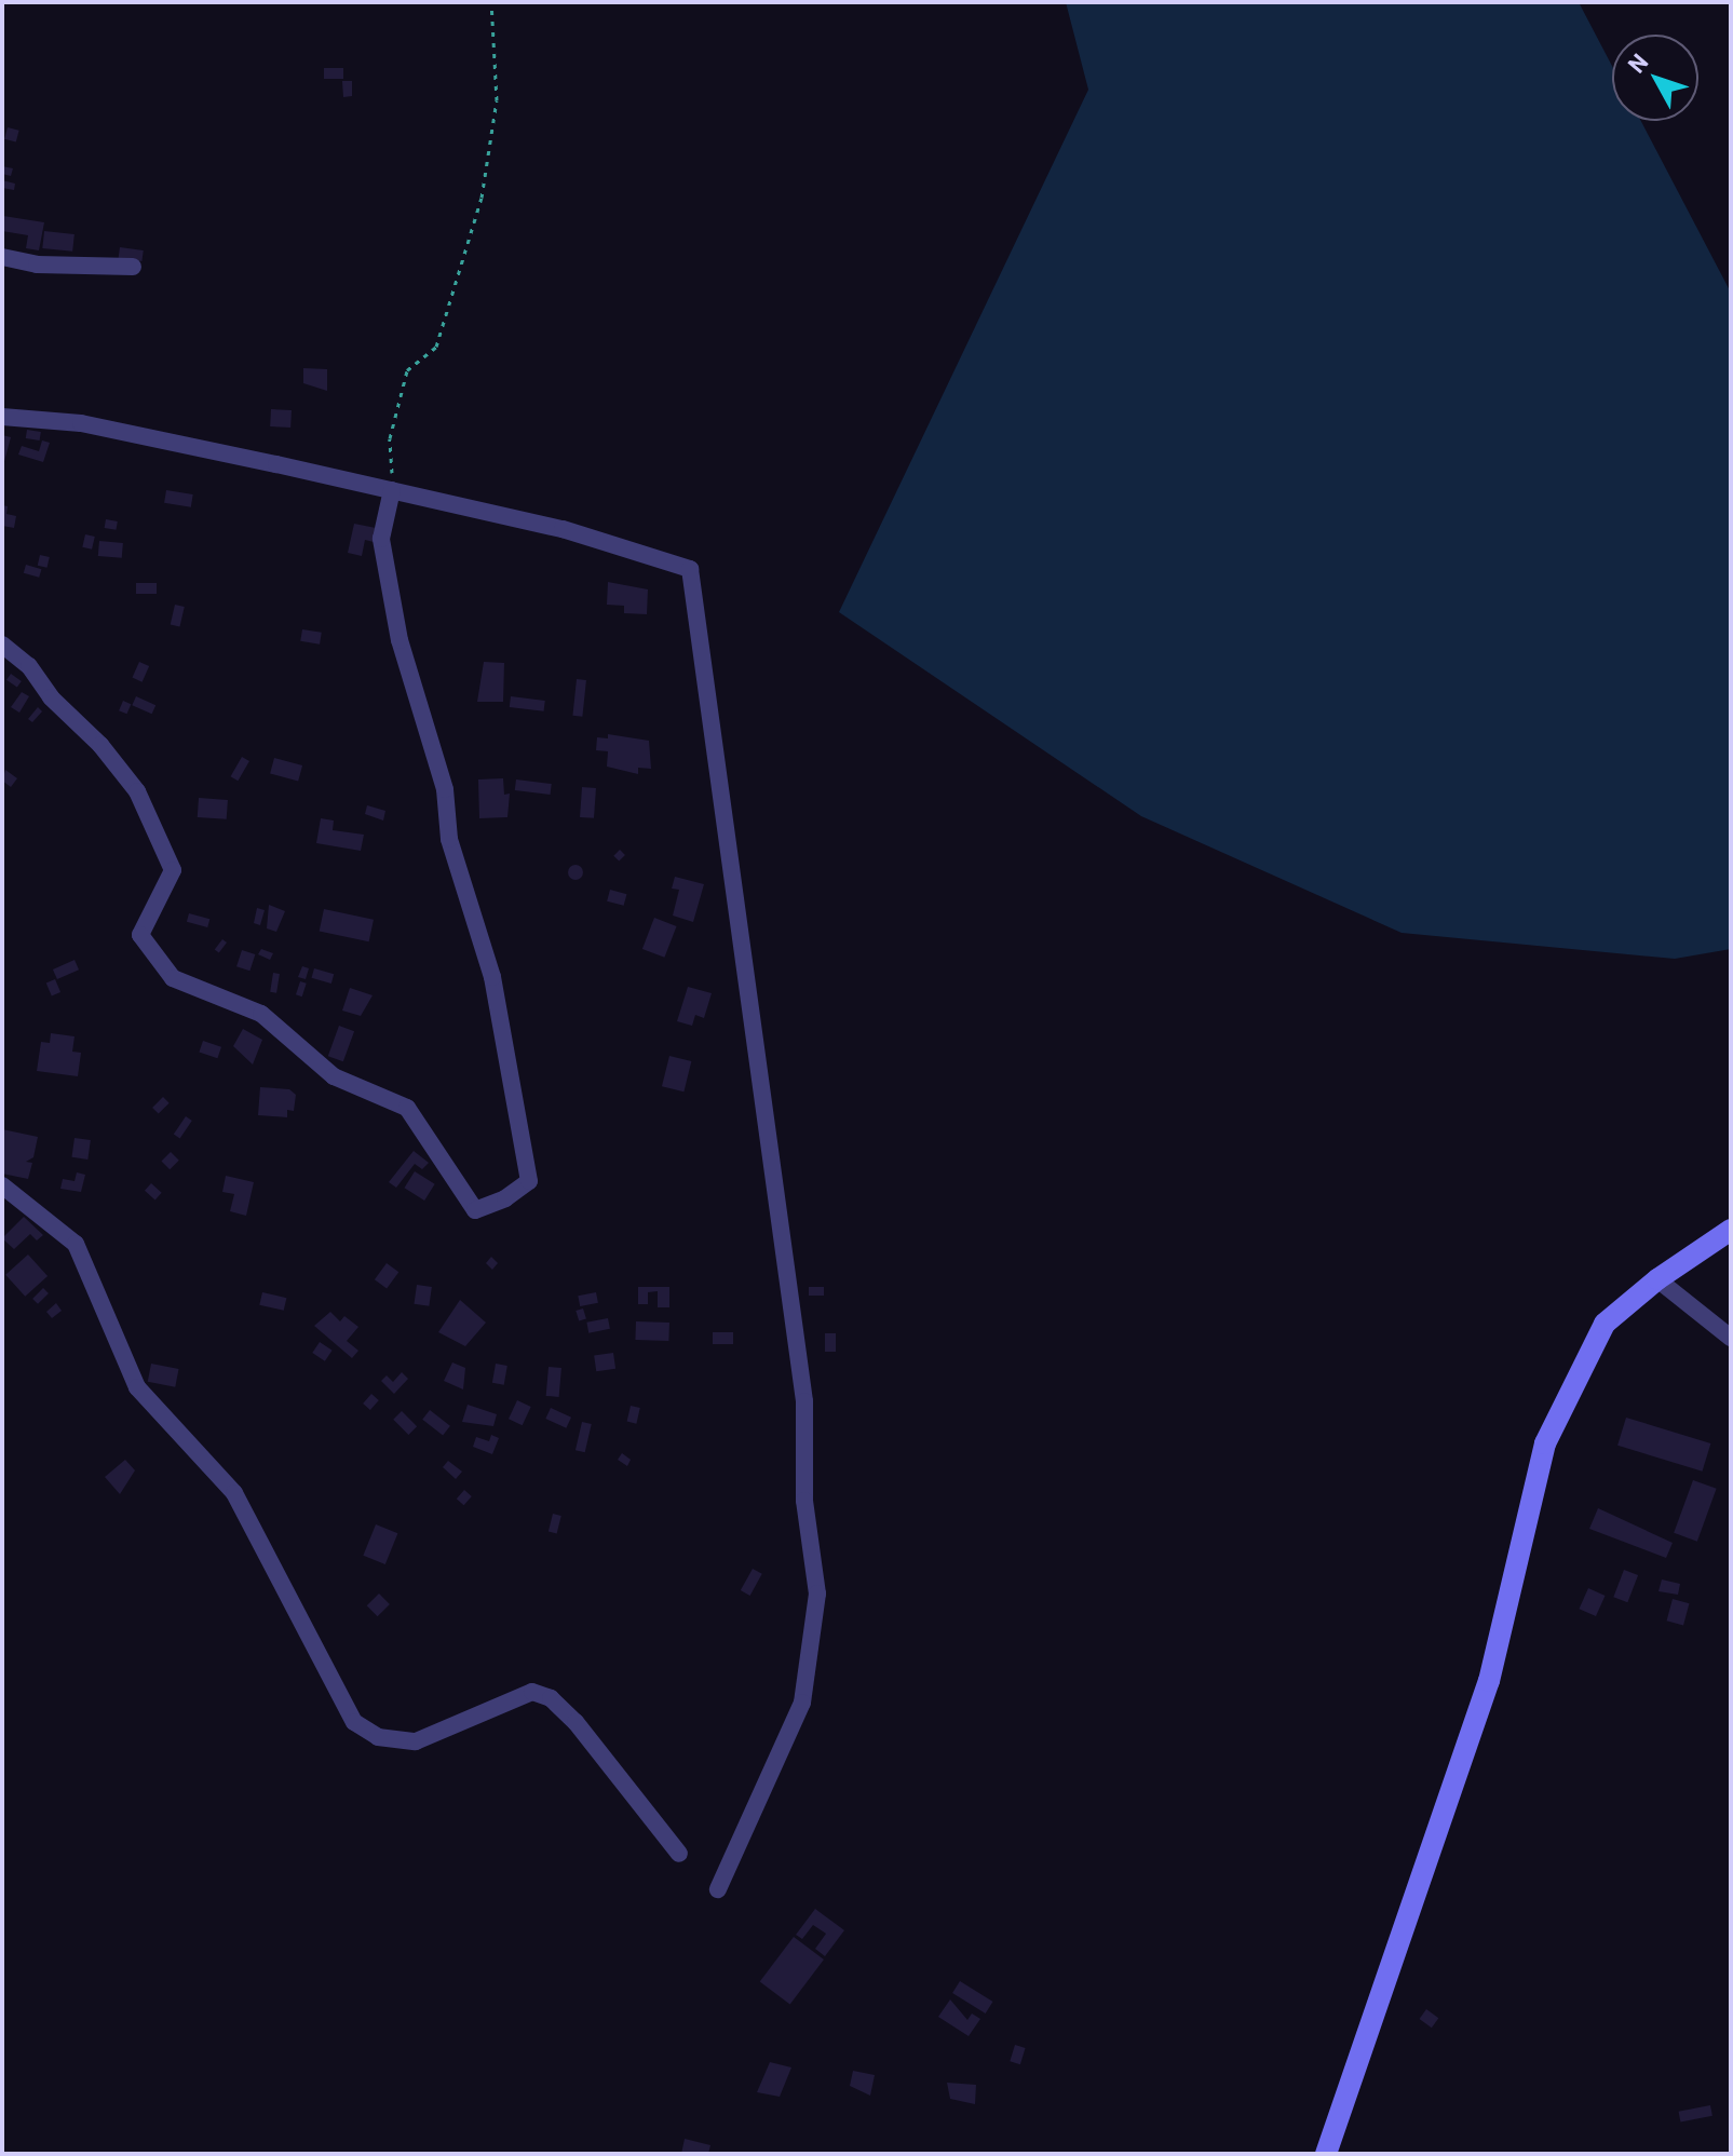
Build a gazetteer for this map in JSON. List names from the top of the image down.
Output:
{
  "north": "top left"
}
